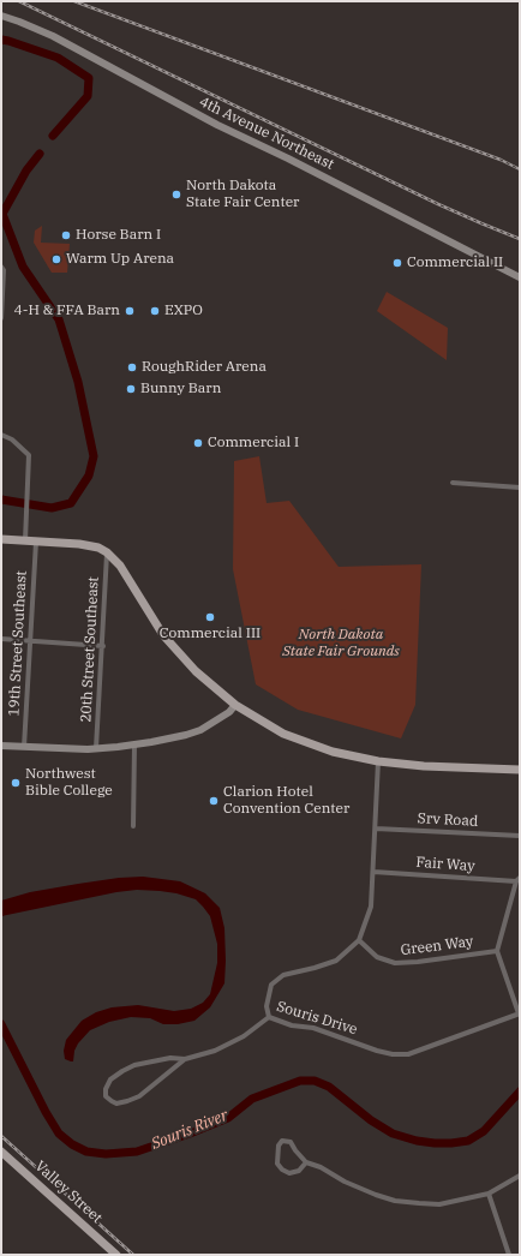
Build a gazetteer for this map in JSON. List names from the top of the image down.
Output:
{
  "streets": {
    "main road": ["Valley Street"],
    "street": [
      "4th Avenue Northeast",
      "19th Street Southeast",
      "20th Street Southeast",
      "Srv Road",
      "Fair Way",
      "Green Way",
      "Souris Drive"
    ]
  },
  "crossings": [
    ["Srv Road", "Souris Drive"],
    ["Fair Way", "Souris Drive"],
    ["Green Way", "Souris Drive"]
  ],
  "water": ["Souris River"],
  "parks": ["North Dakota State Fair Grounds"],
  "places": [
    "North Dakota State Fair Center",
    "Horse Barn I",
    "Warm Up Arena",
    "Commercial II",
    "4-H & FFA Barn",
    "EXPO",
    "RoughRider Arena",
    "Bunny Barn",
    "Commercial I",
    "Commercial III",
    "Northwest Bible College",
    "Clarion Hotel Convention Center"
  ]
}
